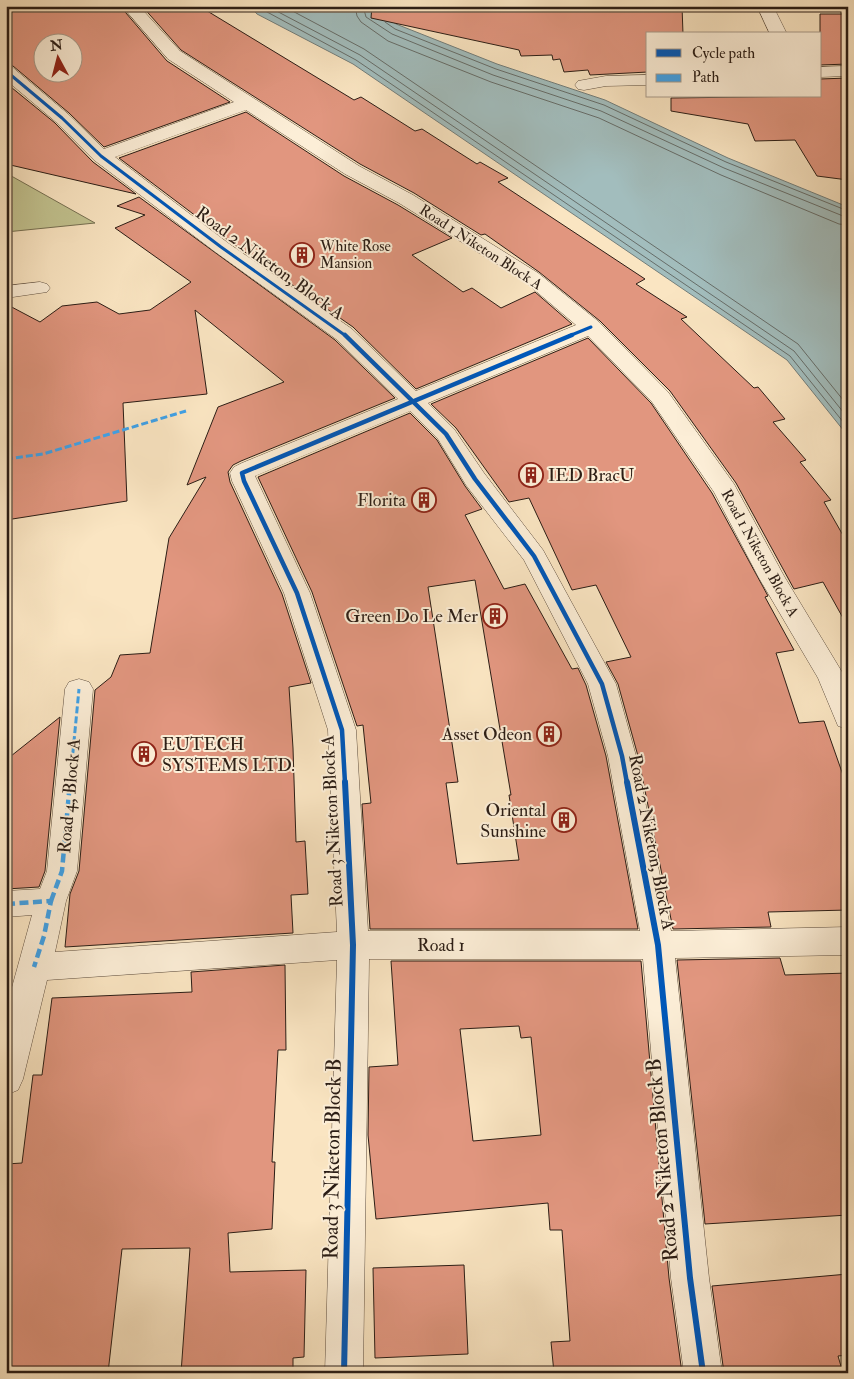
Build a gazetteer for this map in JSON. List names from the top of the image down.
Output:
{
  "streets": {
    "street": [
      "Road 1 Niketon Block A",
      "Road 2 Niketon, Block A",
      "Road 4, Block A",
      "Road 3 Niketon Block A",
      "Road 1",
      "Road 3 Niketon Block B",
      "Road 2 Niketon Block B"
    ]
  },
  "crossings": [
    ["Road 2 Niketon, Block A", "Road 3 Niketon Block A"],
    ["Road 2 Niketon, Block A", "Road 1"],
    ["Road 2 Niketon, Block A", "Road 2 Niketon Block B"],
    ["Road 4, Block A", "Road 1"],
    ["Road 3 Niketon Block A", "Road 1"],
    ["Road 3 Niketon Block A", "Road 3 Niketon Block B"],
    ["Road 1", "Road 3 Niketon Block B"],
    ["Road 1", "Road 2 Niketon Block B"]
  ],
  "places": {
    "building": [
      "White Rose Mansion",
      "IED BracU",
      "Florita",
      "Green Do Le Mer",
      "Asset Odeon",
      "EUTECH SYSTEMS LTD.",
      "Oriental Sunshine"
    ]
  },
  "legend": ["Cycle path", "Path"],
  "north": "top"
}
